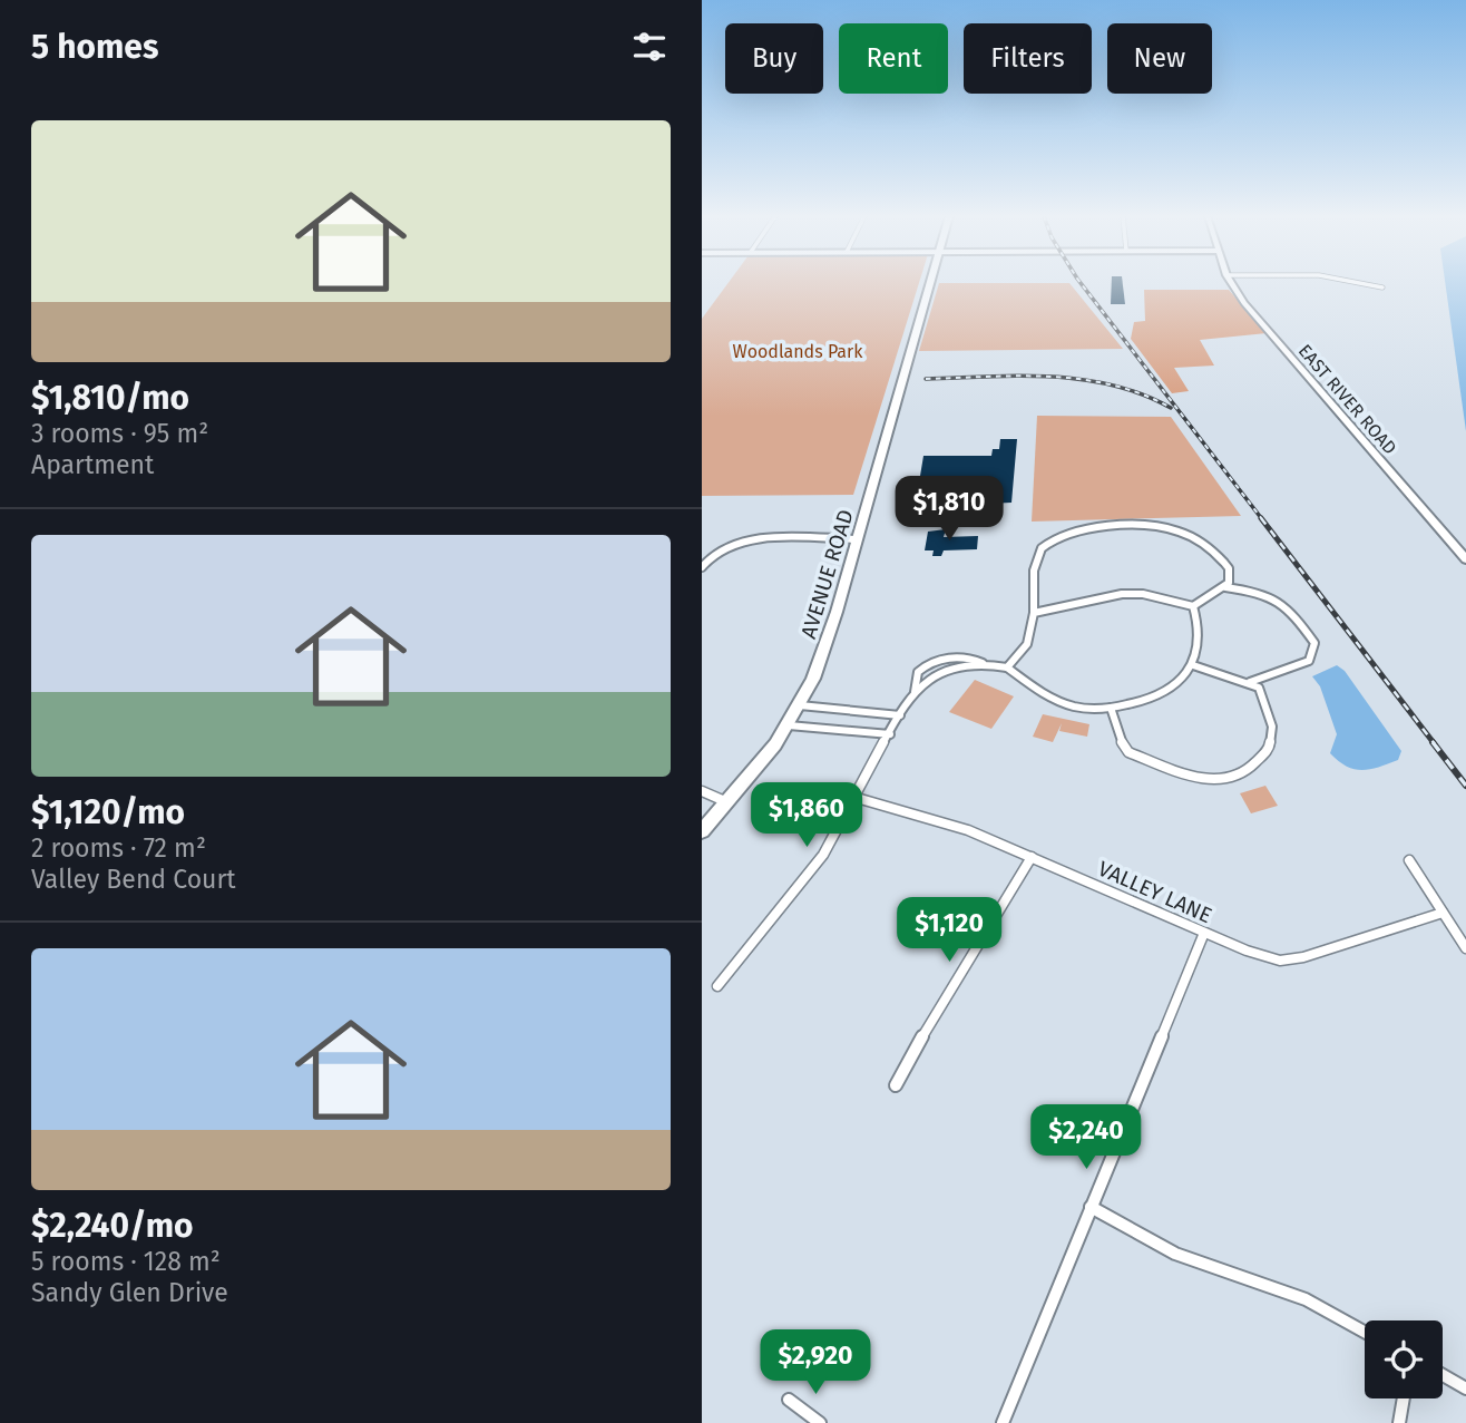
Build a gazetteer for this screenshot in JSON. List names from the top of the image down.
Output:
{
  "streets": {
    "main road": ["EAST RIVER ROAD", "AVENUE ROAD"],
    "street": ["VALLEY LANE"]
  },
  "parks": ["Woodlands Park"],
  "page": {
    "heading": "5 homes",
    "chip": [
      "Buy",
      "Rent",
      "Filters",
      "New"
    ],
    "list": [
      {
        "name": "$1,810/mo",
        "note": "3 rooms · 95 m² · Apartment"
      },
      {
        "name": "$1,120/mo",
        "note": "2 rooms · 72 m² · Valley Bend Court"
      },
      {
        "name": "$2,240/mo",
        "note": "5 rooms · 128 m² · Sandy Glen Drive"
      }
    ],
    "price": [
      "$1,810",
      "$1,860",
      "$1,120",
      "$2,240",
      "$2,920"
    ]
  }
}
